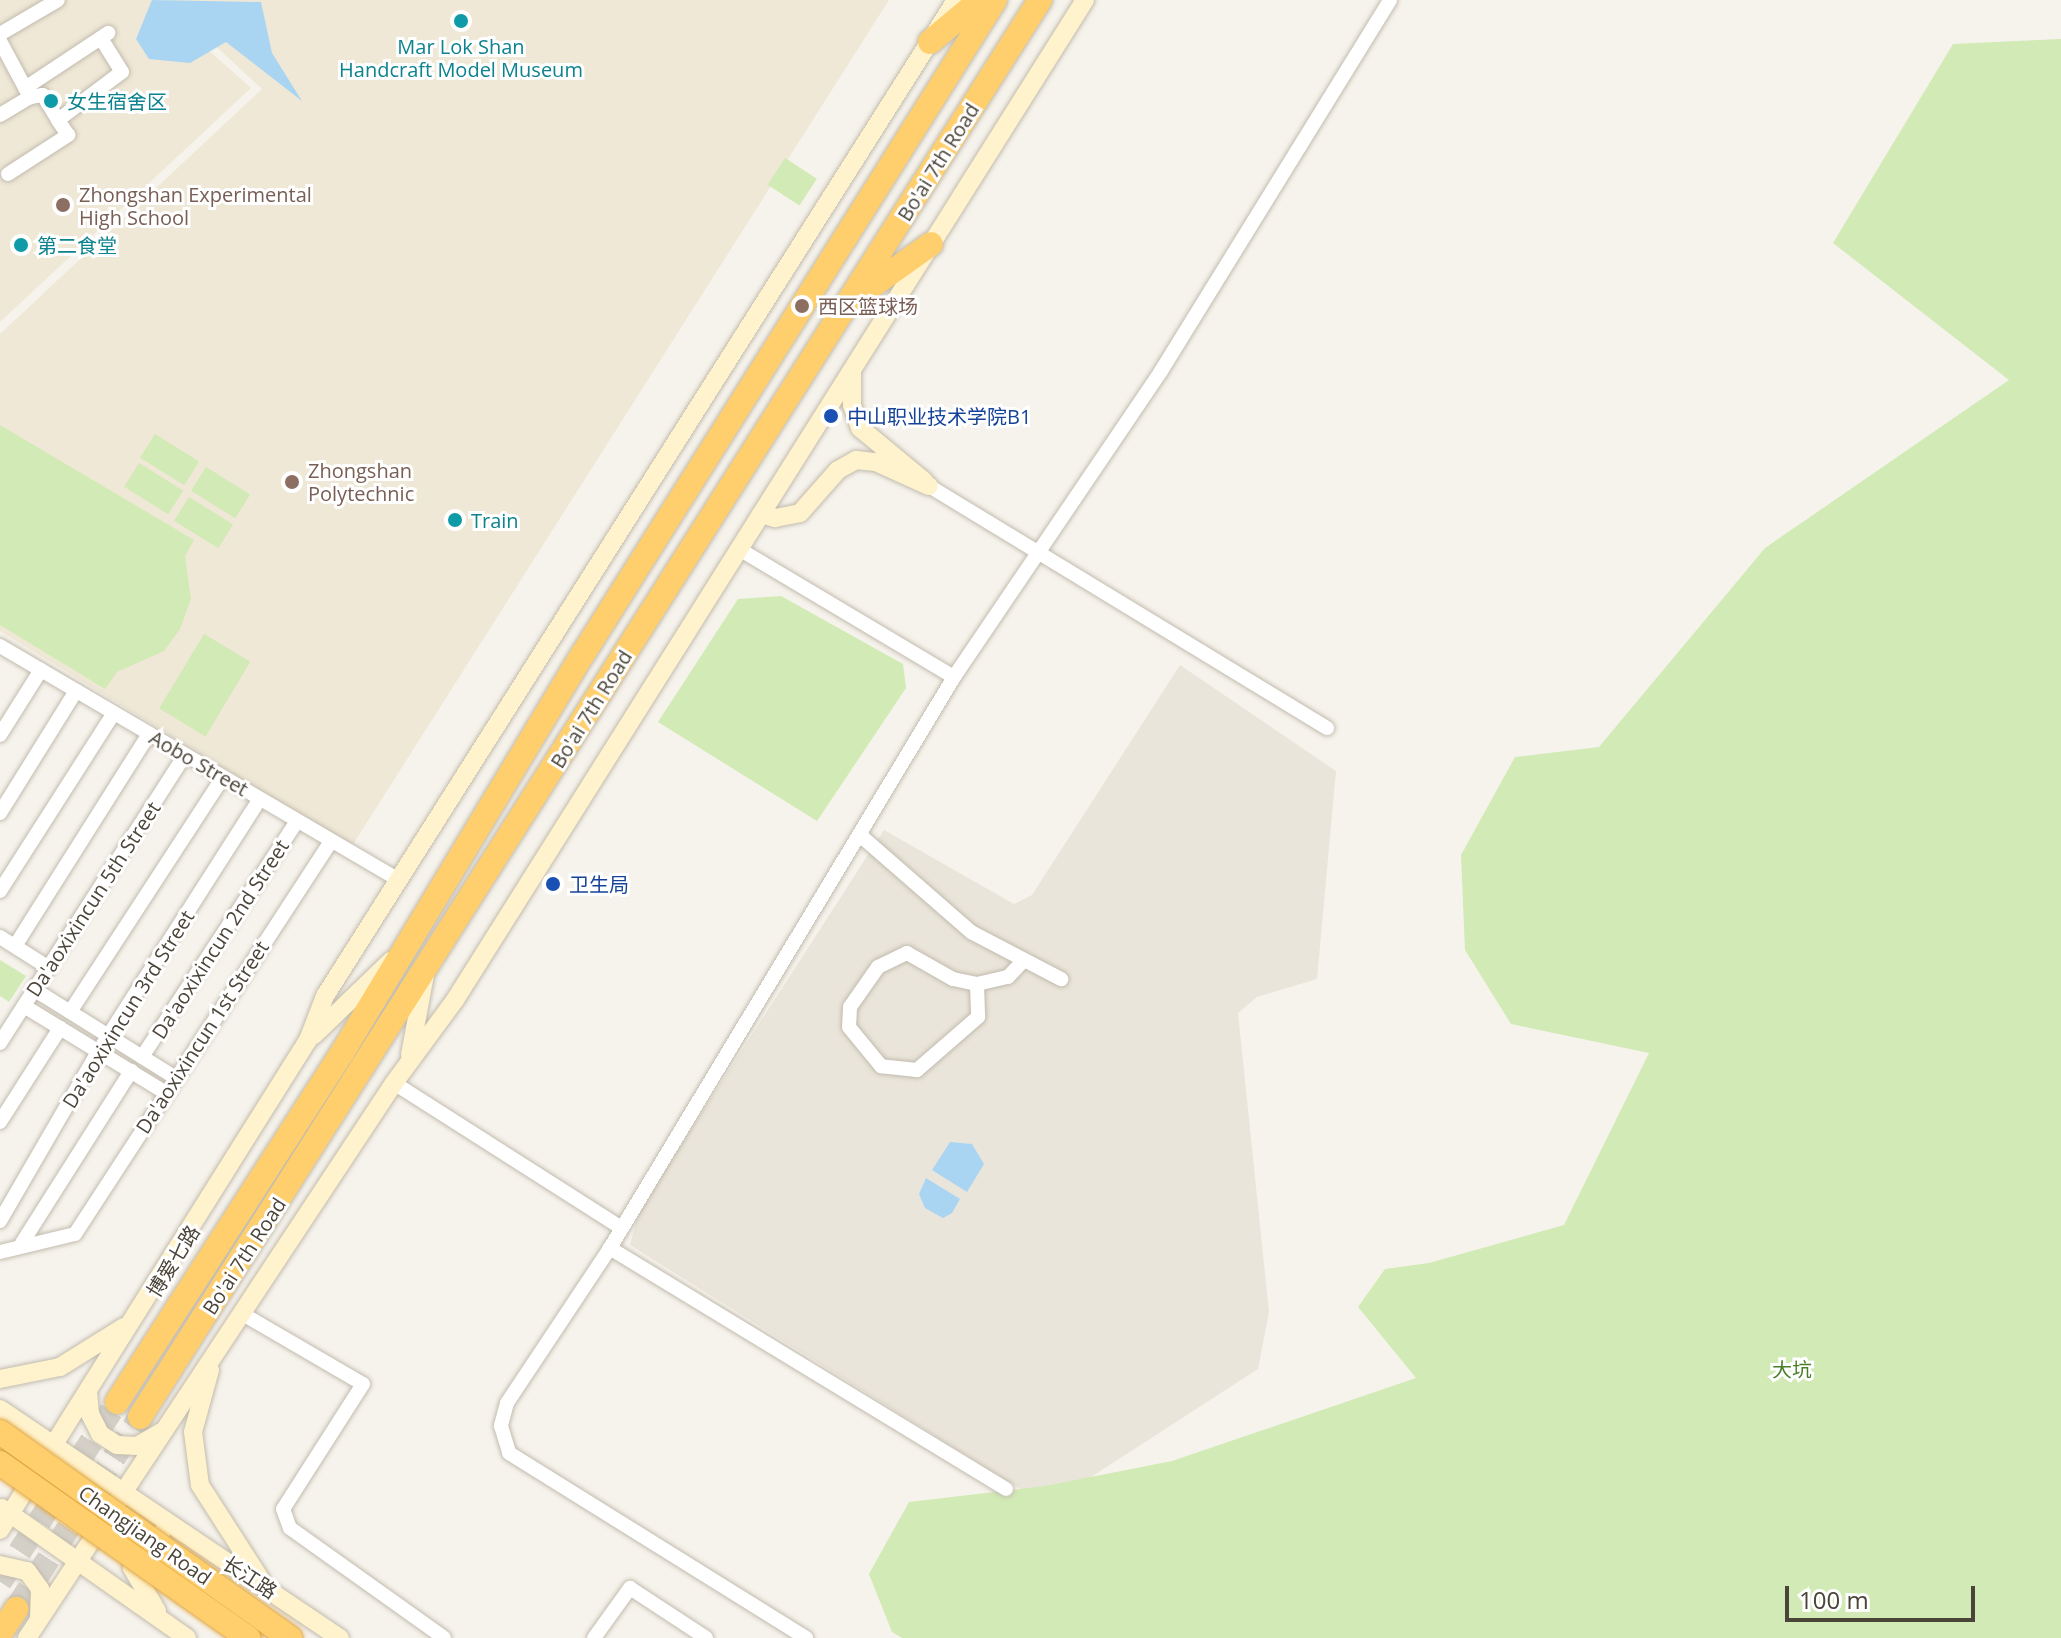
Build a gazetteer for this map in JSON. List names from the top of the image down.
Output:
{
  "streets": {
    "highway": ["Bo'ai 7th Road", "Changjiang Road"],
    "main road": ["博爱七路", "长江路"],
    "street": [
      "Aobo Street",
      "Da'aoxixincun 5th Street",
      "Da'aoxixincun 2nd Street",
      "Da'aoxixincun 3rd Street",
      "Da'aoxixincun 1st Street"
    ]
  },
  "crossings": [
    ["Bo'ai 7th Road", "长江路"],
    ["Aobo Street", "Da'aoxixincun 5th Street"],
    ["Aobo Street", "Da'aoxixincun 2nd Street"],
    ["Aobo Street", "Da'aoxixincun 3rd Street"],
    ["Aobo Street", "Da'aoxixincun 1st Street"],
    ["博爱七路", "长江路"]
  ],
  "parks": ["大坑"],
  "places": [
    "Mar Lok Shan Handcraft Model Museum",
    "女生宿舍区",
    "Zhongshan Experimental High School",
    "第二食堂",
    "西区篮球场",
    "中山职业技术学院B1",
    "Zhongshan Polytechnic",
    "Train",
    "卫生局"
  ],
  "scale_bar": "100 m"
}
